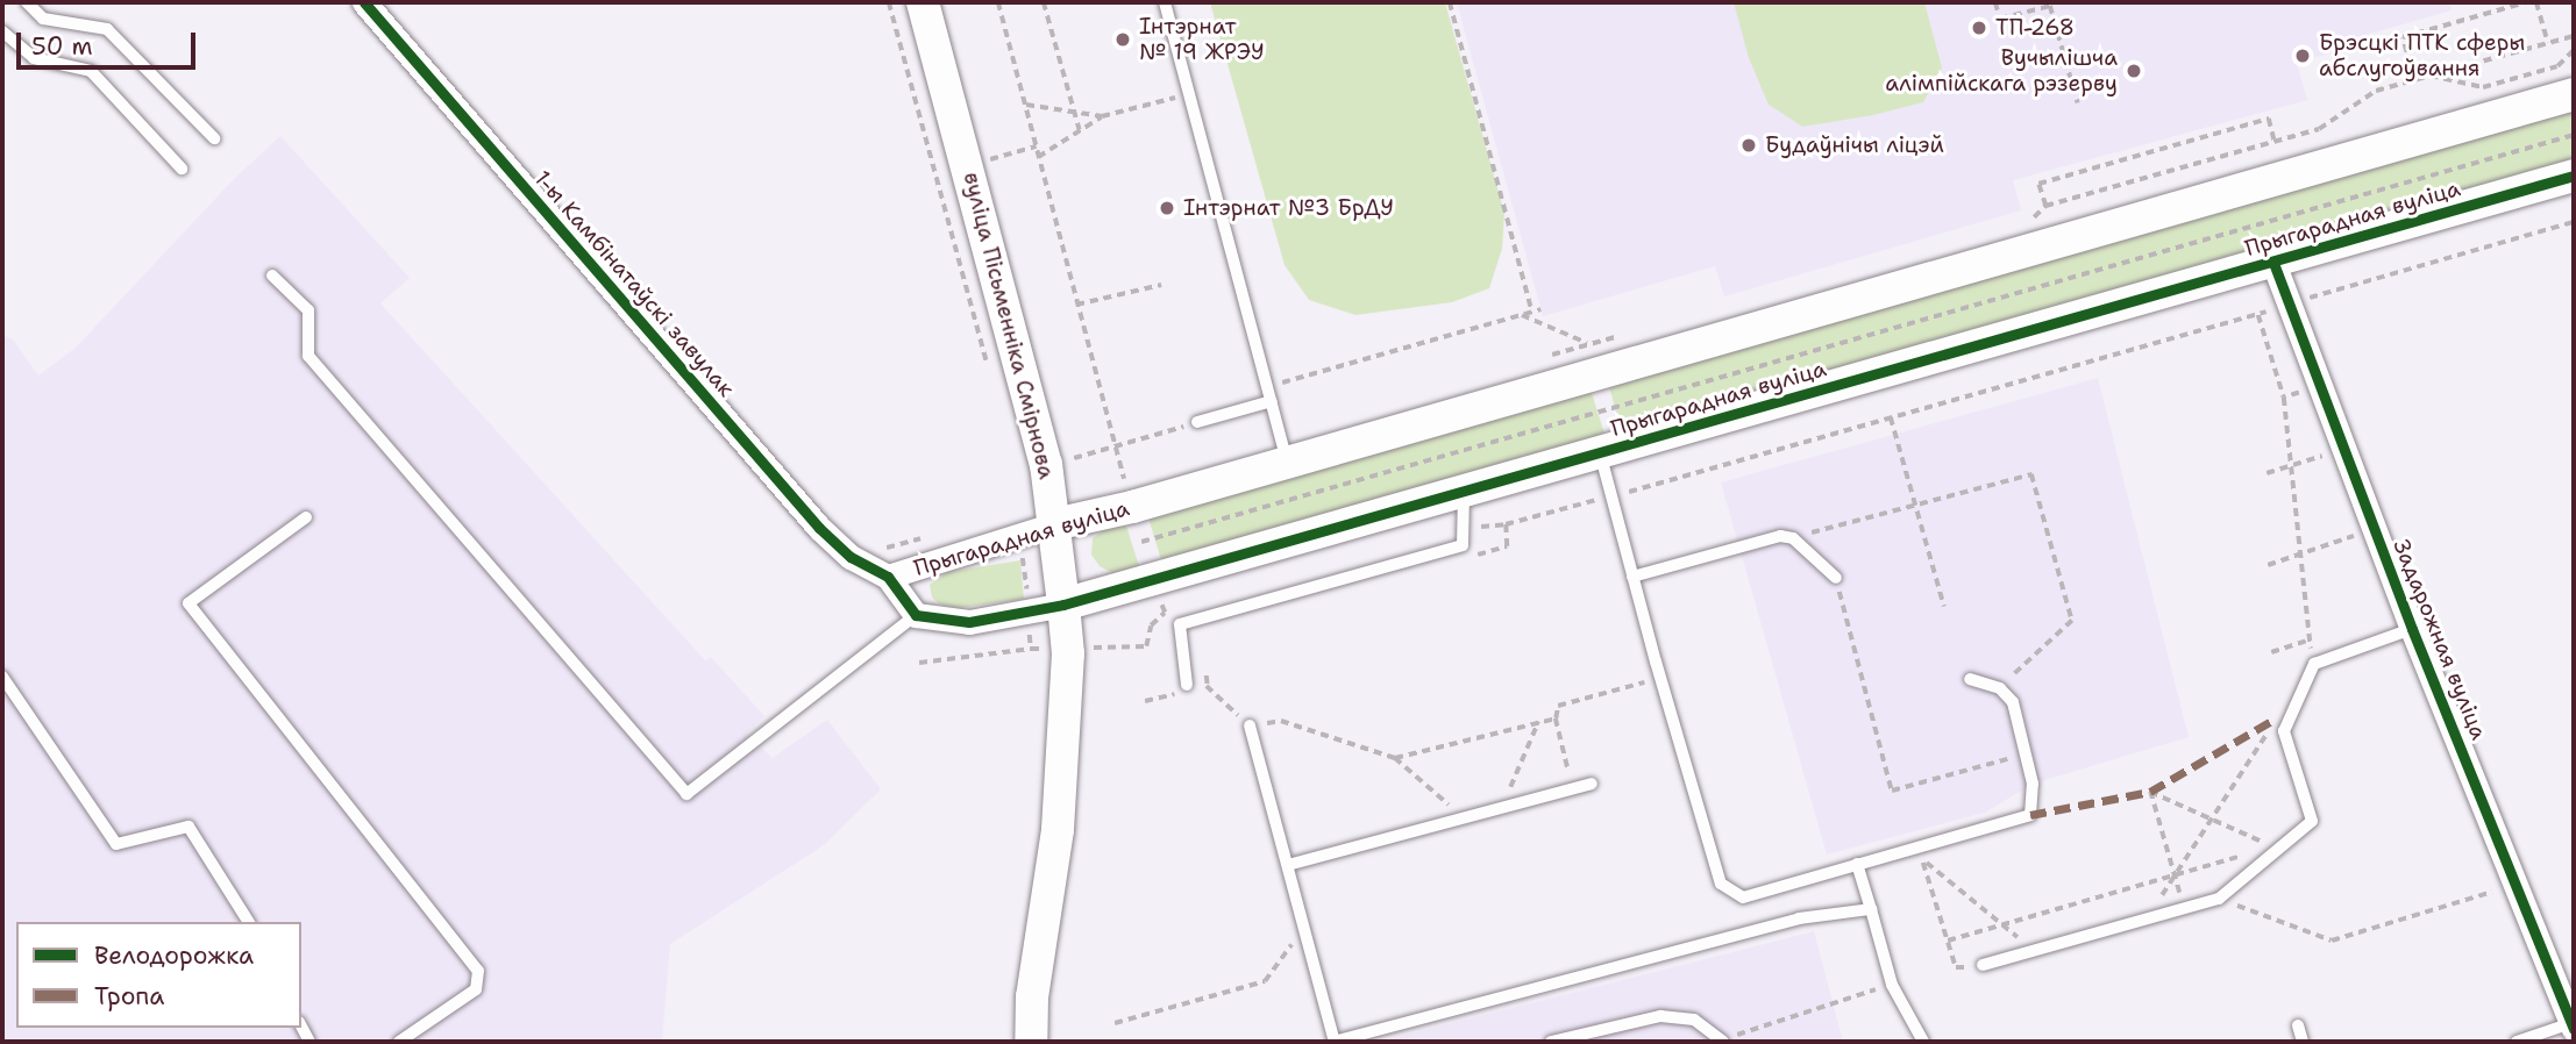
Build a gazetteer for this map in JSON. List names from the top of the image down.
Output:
{
  "streets": {
    "street": [
      "Прыгарадная вуліца",
      "1-ы Камбінатаўскі завулак",
      "вуліца Пісьменніка Смірнова",
      "Задарожная вуліца"
    ]
  },
  "crossings": [
    ["Прыгарадная вуліца", "1-ы Камбінатаўскі завулак"],
    ["Прыгарадная вуліца", "вуліца Пісьменніка Смірнова"],
    ["Прыгарадная вуліца", "Задарожная вуліца"]
  ],
  "places": [
    "ТП-268",
    "Інтэрнат № 19 ЖРЭУ",
    "Брэсцкі ПТК сферы абслугоўвання",
    "Вучылішча алімпійскага рэзерву",
    "Будаўнічы ліцэй",
    "Інтэрнат №3 БрДУ"
  ],
  "legend": ["Велодорожка", "Тропа"],
  "scale_bar": "50 m"
}
